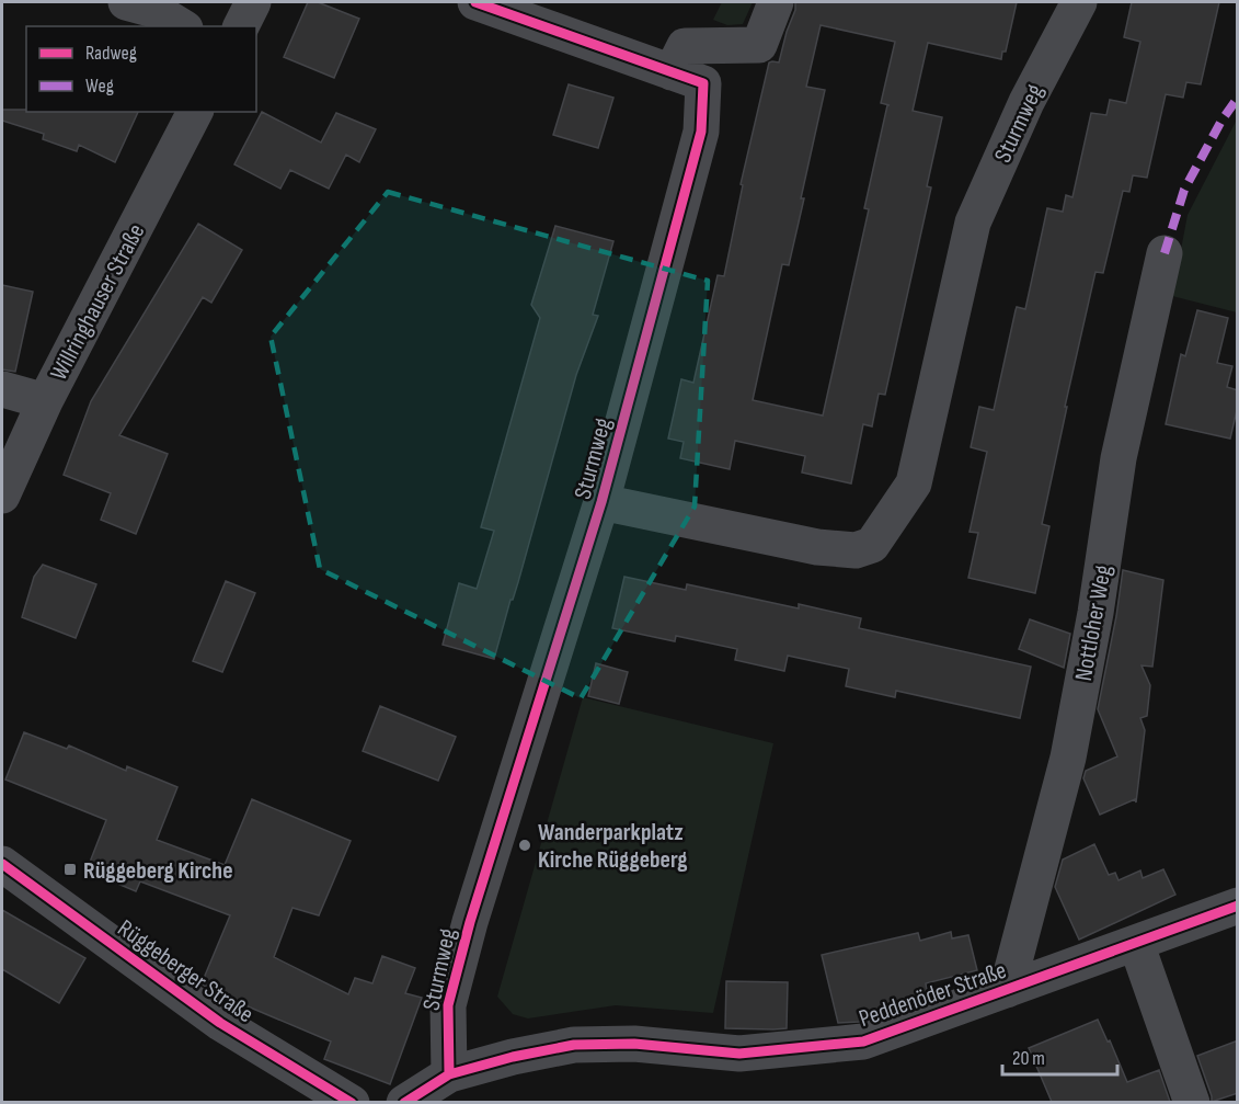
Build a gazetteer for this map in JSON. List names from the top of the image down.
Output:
{
  "streets": {
    "street": [
      "Sturmweg",
      "Willringhauser Straße",
      "Nottloher Weg",
      "Rüggeberger Straße",
      "Peddenöder Straße"
    ]
  },
  "crossings": [
    ["Sturmweg", "Peddenöder Straße"],
    ["Nottloher Weg", "Peddenöder Straße"]
  ],
  "places": {
    "other": ["Wanderparkplatz Kirche Rüggeberg"],
    "transit": ["Rüggeberg Kirche"]
  },
  "legend": ["Radweg", "Weg"],
  "scale_bar": "20 m"
}
